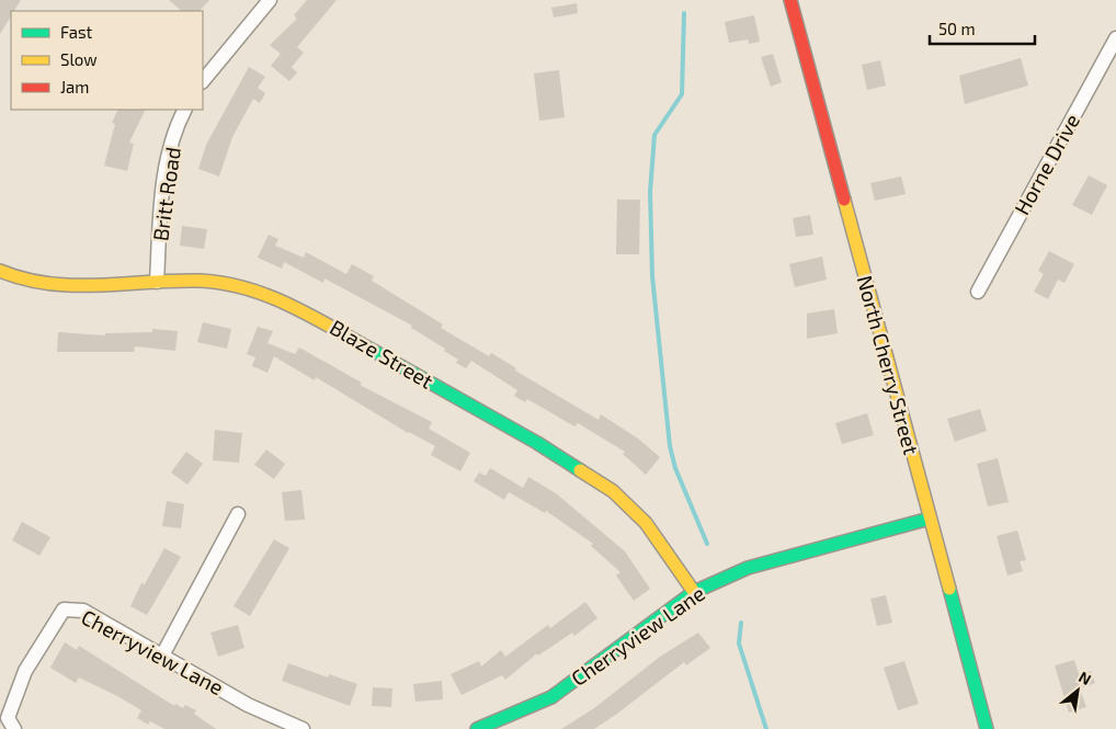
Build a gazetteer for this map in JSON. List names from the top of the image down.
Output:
{
  "streets": {
    "street": [
      "Horne Drive",
      "Britt Road",
      "Blaze Street",
      "North Cherry Street",
      "Cherryview Lane"
    ]
  },
  "crossings": [
    ["Britt Road", "Blaze Street"],
    ["Blaze Street", "Cherryview Lane"],
    ["North Cherry Street", "Cherryview Lane"]
  ],
  "legend": ["Fast", "Slow", "Jam"],
  "scale_bar": "50 m",
  "north": "top right"
}
